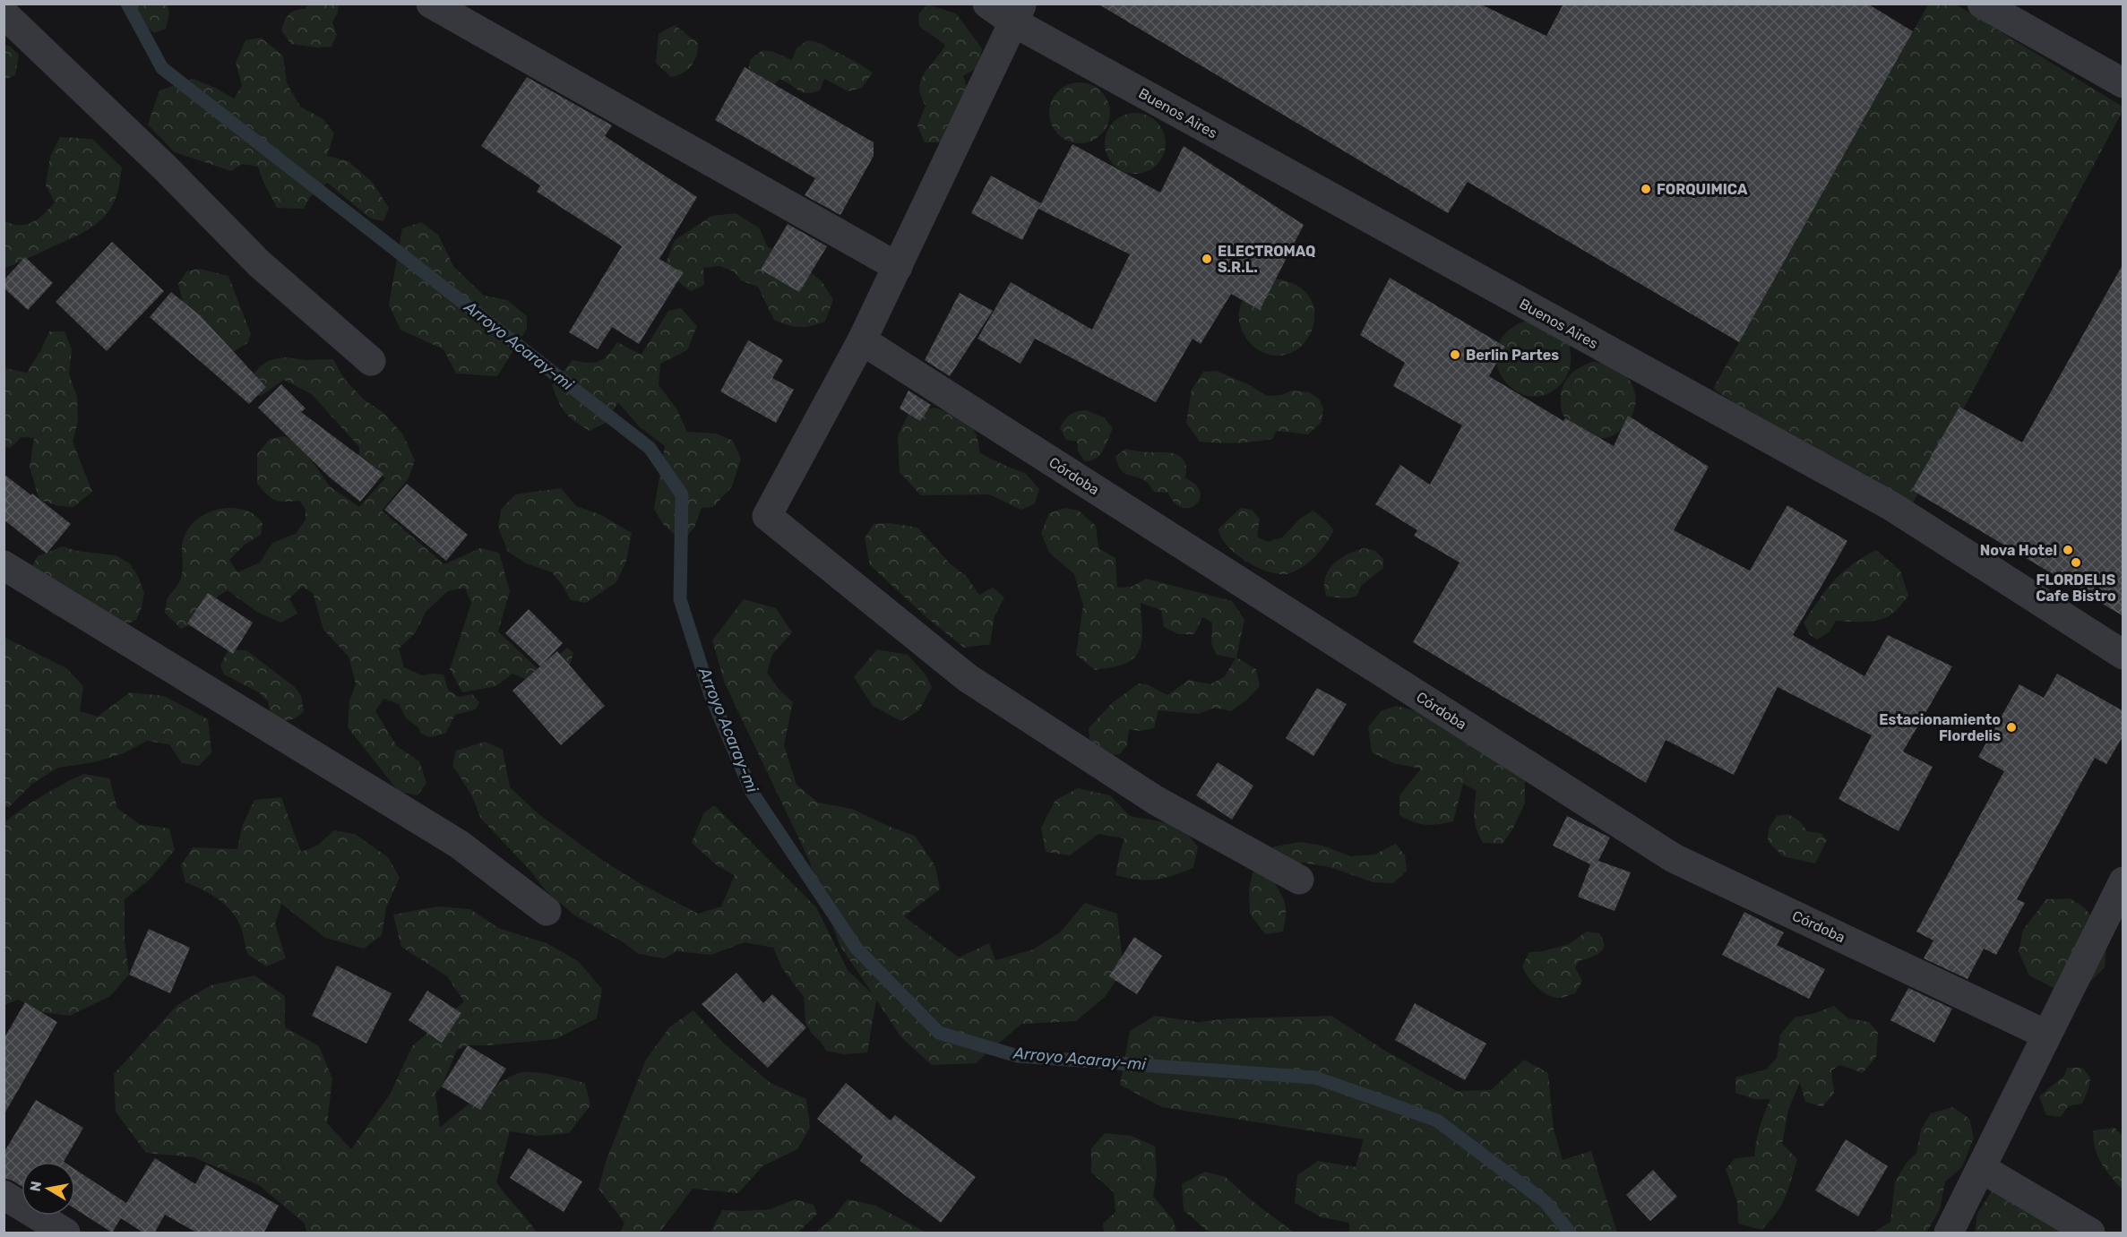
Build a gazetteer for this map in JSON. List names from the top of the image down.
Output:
{
  "streets": {
    "street": ["Buenos Aires", "Córdoba"]
  },
  "water": ["Arroyo Acaray-mi"],
  "places": [
    "FORQUIMICA",
    "ELECTROMAQ S.R.L.",
    "Berlin Partes",
    "Nova Hotel",
    "FLORDELIS Cafe Bistro",
    "Estacionamiento Flordelis"
  ],
  "north": "left"
}
